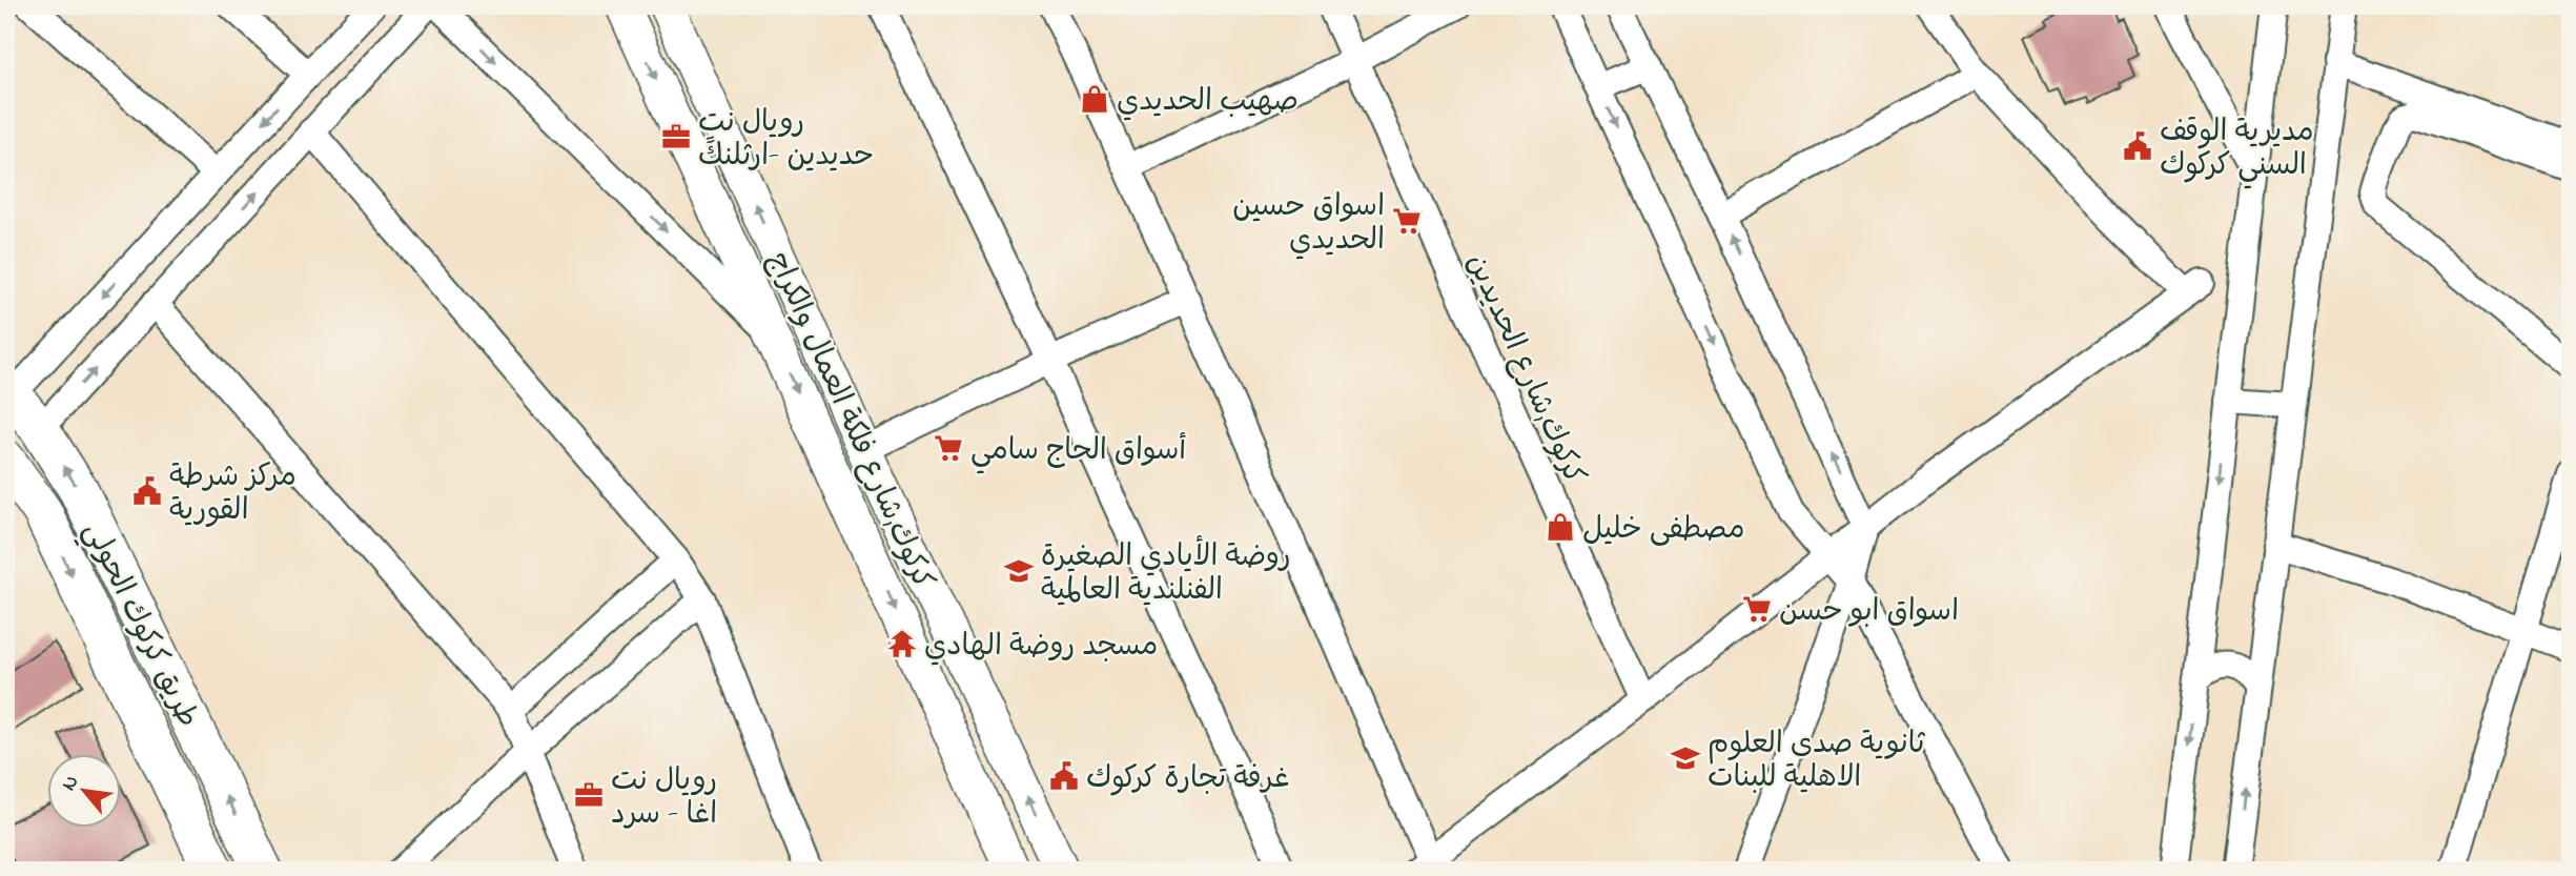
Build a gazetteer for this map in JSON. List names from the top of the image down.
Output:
{
  "streets": {
    "highway": ["طريق كركوك الحولي"],
    "main road": ["كركوك,شارع فلكة العمال والكراج"],
    "street": ["كركوك,شارع الحديدين"]
  },
  "places": {
    "shop": ["صهيب الحديدي", "مصطفى خليل"],
    "office": ["رويال نت حديدين -ارثلنكً", "رويال نت اغا - سرد"],
    "public building": ["مديرية الوقف السني كركوك", "مركز شرطة القورية", "غرفة تجارة كركوك"],
    "supermarket": ["اسواق حسين الحديدي", "أسواق الحاج سامي", "اسواق ابو حسن"],
    "school or university": ["روضة الأيادي الصغيرة الفنلندية العالمية", "ثانوية صدى العلوم الاهلية للبنات"],
    "temple": ["مسجد روضة الهادي"]
  },
  "north": "top left"
}
